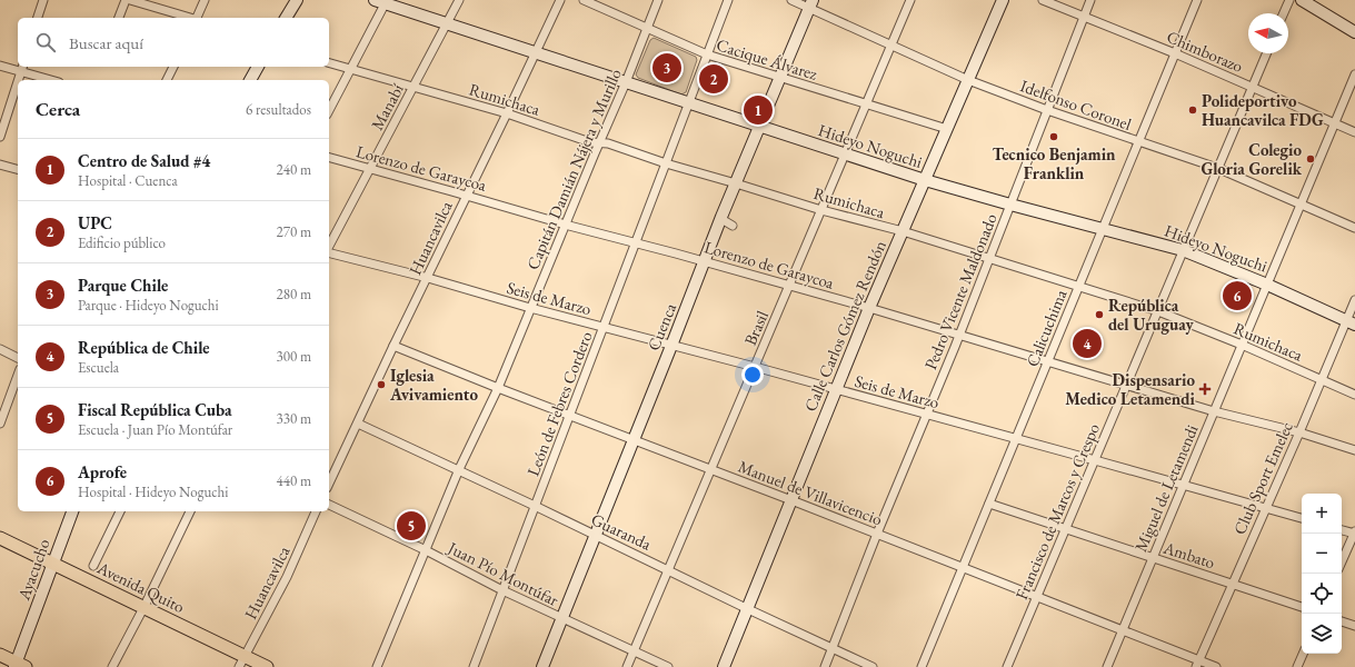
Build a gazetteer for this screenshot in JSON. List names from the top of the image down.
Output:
{
  "streets": {
    "main road": [
      "Hideyo Noguchi",
      "Calle Carlos Gómez Rendón",
      "Cuenca",
      "Ayacucho",
      "Avenida Quito"
    ],
    "street": [
      "Chimborazo",
      "Cacique Álvarez",
      "Rumichaca",
      "Idelfonso Coronel",
      "Manabí",
      "Lorenzo de Garaycoa",
      "Capitán Damián Nájera y Murillo",
      "Huancavilca",
      "Pedro Vicente Maldonado",
      "Seis de Marzo",
      "Brasil",
      "Calicuchima",
      "León de Febres Cordero",
      "Club Sport Emelec",
      "Miguel de Letamendi",
      "Manuel de Villavicencio",
      "Francisco de Marcos y Crespo",
      "Guaranda",
      "Ambato",
      "Juan Pío Montúfar"
    ]
  },
  "crossings": [
    ["Chimborazo", "Pedro Vicente Maldonado"],
    ["Chimborazo", "Calicuchima"],
    ["Chimborazo", "Miguel de Letamendi"],
    ["Chimborazo", "Francisco de Marcos y Crespo"],
    ["Cacique Álvarez", "Capitán Damián Nájera y Murillo"],
    ["Cacique Álvarez", "Calle Carlos Gómez Rendón"],
    ["Cacique Álvarez", "Cuenca"],
    ["Cacique Álvarez", "Brasil"],
    ["Cacique Álvarez", "León de Febres Cordero"],
    ["Rumichaca", "Manabí"],
    ["Rumichaca", "Capitán Damián Nájera y Murillo"],
    ["Rumichaca", "Huancavilca"],
    ["Rumichaca", "Pedro Vicente Maldonado"],
    ["Rumichaca", "Calle Carlos Gómez Rendón"],
    ["Rumichaca", "Cuenca"],
    ["Rumichaca", "Brasil"],
    ["Rumichaca", "Calicuchima"],
    ["Rumichaca", "León de Febres Cordero"],
    ["Rumichaca", "Club Sport Emelec"],
    ["Rumichaca", "Miguel de Letamendi"],
    ["Rumichaca", "Francisco de Marcos y Crespo"],
    ["Idelfonso Coronel", "Pedro Vicente Maldonado"],
    ["Idelfonso Coronel", "Calle Carlos Gómez Rendón"],
    ["Idelfonso Coronel", "Cuenca"],
    ["Idelfonso Coronel", "Brasil"],
    ["Idelfonso Coronel", "Calicuchima"],
    ["Idelfonso Coronel", "Miguel de Letamendi"],
    ["Idelfonso Coronel", "Francisco de Marcos y Crespo"],
    ["Manabí", "Hideyo Noguchi"],
    ["Manabí", "Lorenzo de Garaycoa"],
    ["Hideyo Noguchi", "Capitán Damián Nájera y Murillo"],
    ["Hideyo Noguchi", "Huancavilca"],
    ["Hideyo Noguchi", "Pedro Vicente Maldonado"],
    ["Hideyo Noguchi", "Calle Carlos Gómez Rendón"],
    ["Hideyo Noguchi", "Cuenca"],
    ["Hideyo Noguchi", "Brasil"],
    ["Hideyo Noguchi", "Calicuchima"],
    ["Hideyo Noguchi", "León de Febres Cordero"],
    ["Hideyo Noguchi", "Club Sport Emelec"],
    ["Hideyo Noguchi", "Miguel de Letamendi"],
    ["Hideyo Noguchi", "Francisco de Marcos y Crespo"],
    ["Lorenzo de Garaycoa", "Capitán Damián Nájera y Murillo"],
    ["Lorenzo de Garaycoa", "Huancavilca"],
    ["Lorenzo de Garaycoa", "Pedro Vicente Maldonado"],
    ["Lorenzo de Garaycoa", "Calle Carlos Gómez Rendón"],
    ["Lorenzo de Garaycoa", "Cuenca"],
    ["Lorenzo de Garaycoa", "Brasil"],
    ["Lorenzo de Garaycoa", "Calicuchima"],
    ["Lorenzo de Garaycoa", "León de Febres Cordero"],
    ["Lorenzo de Garaycoa", "Club Sport Emelec"],
    ["Lorenzo de Garaycoa", "Miguel de Letamendi"],
    ["Lorenzo de Garaycoa", "Francisco de Marcos y Crespo"],
    ["Capitán Damián Nájera y Murillo", "Seis de Marzo"],
    ["Capitán Damián Nájera y Murillo", "Manuel de Villavicencio"],
    ["Capitán Damián Nájera y Murillo", "Guaranda"],
    ["Capitán Damián Nájera y Murillo", "Juan Pío Montúfar"],
    ["Huancavilca", "Seis de Marzo"],
    ["Huancavilca", "Manuel de Villavicencio"],
    ["Huancavilca", "Guaranda"],
    ["Huancavilca", "Avenida Quito"],
    ["Pedro Vicente Maldonado", "Seis de Marzo"],
    ["Pedro Vicente Maldonado", "Manuel de Villavicencio"],
    ["Pedro Vicente Maldonado", "Guaranda"],
    ["Seis de Marzo", "Calle Carlos Gómez Rendón"],
    ["Seis de Marzo", "Cuenca"],
    ["Seis de Marzo", "Brasil"],
    ["Seis de Marzo", "Calicuchima"],
    ["Seis de Marzo", "León de Febres Cordero"],
    ["Seis de Marzo", "Club Sport Emelec"],
    ["Seis de Marzo", "Miguel de Letamendi"],
    ["Seis de Marzo", "Francisco de Marcos y Crespo"],
    ["Calle Carlos Gómez Rendón", "Manuel de Villavicencio"],
    ["Calle Carlos Gómez Rendón", "Guaranda"],
    ["Cuenca", "Manuel de Villavicencio"],
    ["Cuenca", "Guaranda"],
    ["Cuenca", "Juan Pío Montúfar"],
    ["Brasil", "Manuel de Villavicencio"],
    ["Brasil", "Guaranda"],
    ["Brasil", "Juan Pío Montúfar"],
    ["Calicuchima", "Manuel de Villavicencio"],
    ["Calicuchima", "Ambato"],
    ["León de Febres Cordero", "Manuel de Villavicencio"],
    ["León de Febres Cordero", "Guaranda"],
    ["León de Febres Cordero", "Juan Pío Montúfar"],
    ["Club Sport Emelec", "Manuel de Villavicencio"],
    ["Club Sport Emelec", "Ambato"],
    ["Miguel de Letamendi", "Manuel de Villavicencio"],
    ["Miguel de Letamendi", "Ambato"],
    ["Manuel de Villavicencio", "Francisco de Marcos y Crespo"],
    ["Francisco de Marcos y Crespo", "Ambato"],
    ["Ayacucho", "Avenida Quito"]
  ],
  "places": {
    "other": [
      "Polideportivo Huancavilca FDG",
      "Tecnico Benjamin Franklin",
      "Colegio Gloria Gorelik",
      "República del Uruguay",
      "Iglesia Avivamiento"
    ],
    "health": ["Dispensario Medico Letamendi"]
  },
  "north": "left",
  "page": {
    "search": "Buscar aquí",
    "pins": [
      "3",
      "2",
      "1",
      "6",
      "4",
      "5"
    ],
    "heading": ["Cerca", "6 resultados"],
    "list": [
      {
        "mark": "1",
        "name": "Centro de Salud #4",
        "note": "Hospital · Cuenca",
        "value": "240 m"
      },
      {
        "mark": "2",
        "name": "UPC",
        "note": "Edificio público",
        "value": "270 m"
      },
      {
        "mark": "3",
        "name": "Parque Chile",
        "note": "Parque · Hideyo Noguchi",
        "value": "280 m"
      },
      {
        "mark": "4",
        "name": "República de Chile",
        "note": "Escuela",
        "value": "300 m"
      },
      {
        "mark": "5",
        "name": "Fiscal República Cuba",
        "note": "Escuela · Juan Pío Montúfar",
        "value": "330 m"
      },
      {
        "mark": "6",
        "name": "Aprofe",
        "note": "Hospital · Hideyo Noguchi",
        "value": "440 m"
      }
    ],
    "map_buttons": ["+", "−"]
  }
}
